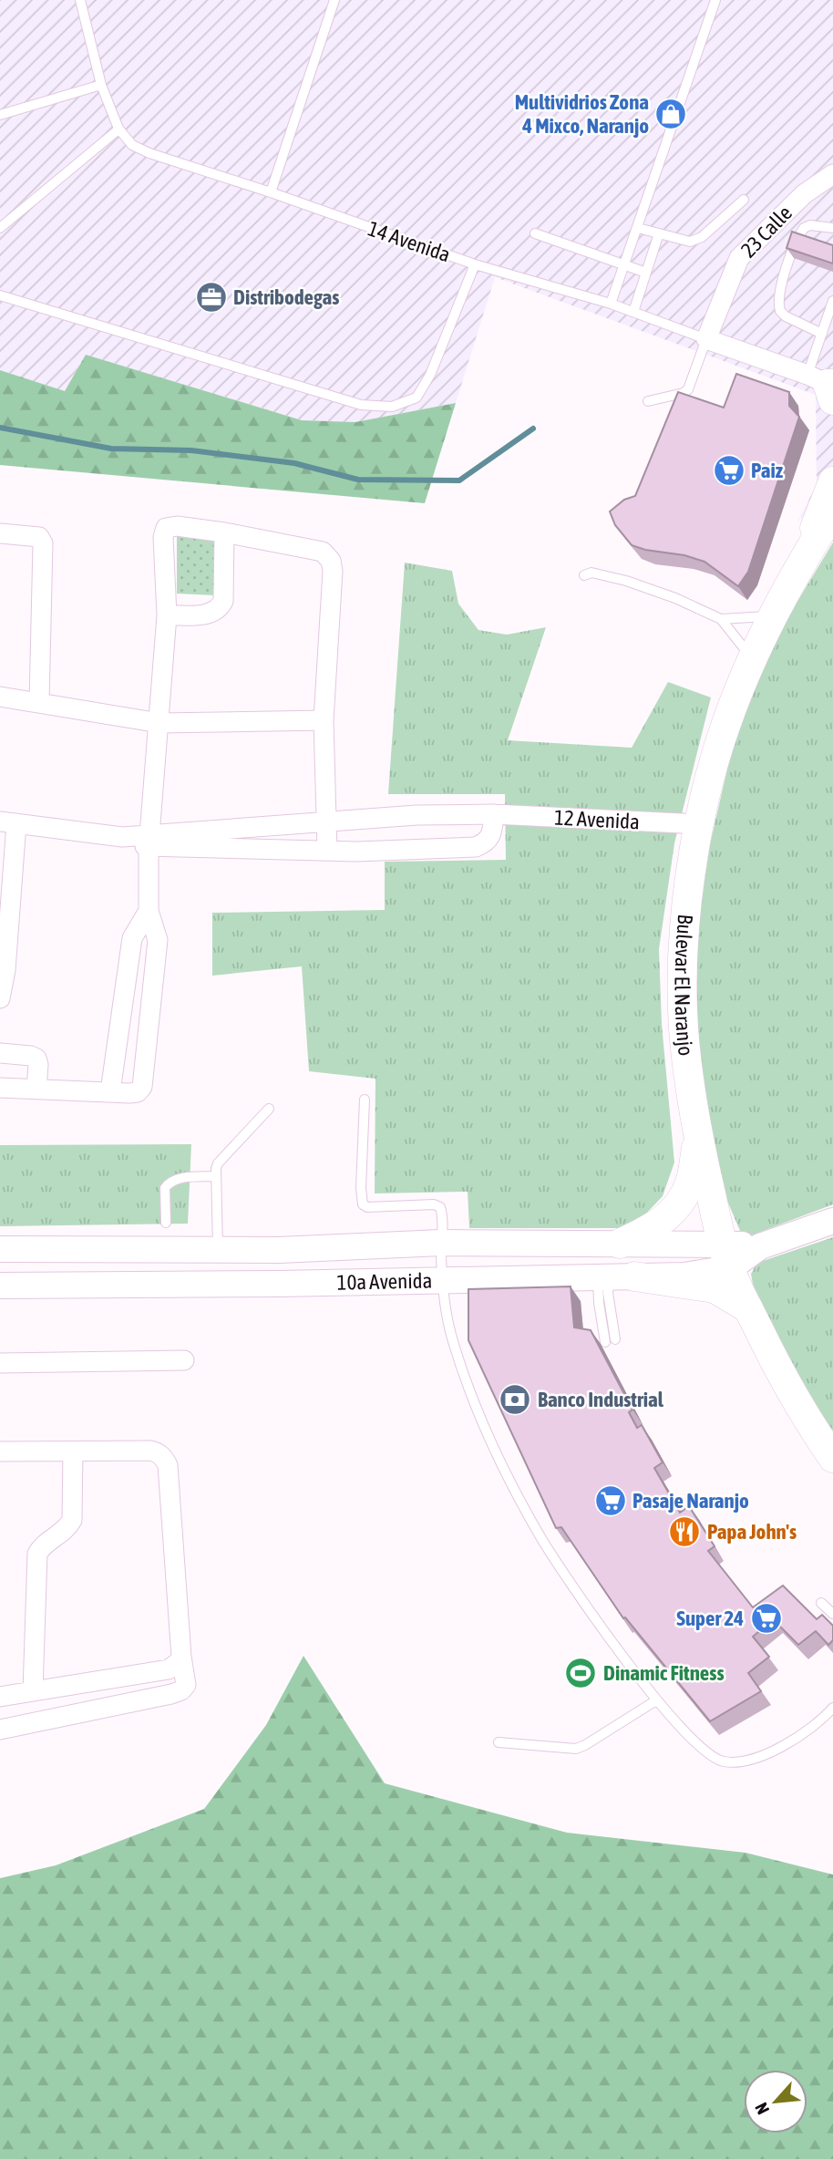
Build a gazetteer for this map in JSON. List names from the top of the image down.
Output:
{
  "streets": {
    "main road": ["Bulevar El Naranjo"],
    "street": [
      "23 Calle",
      "14 Avenida",
      "12 Avenida",
      "10a Avenida"
    ]
  },
  "crossings": [
    ["23 Calle", "14 Avenida"],
    ["12 Avenida", "Bulevar El Naranjo"],
    ["Bulevar El Naranjo", "10a Avenida"]
  ],
  "places": {
    "shop": ["Multividrios Zona 4 Mixco, Naranjo"],
    "office": ["Distribodegas"],
    "supermarket": ["Paiz", "Pasaje Naranjo", "Super 24"],
    "bank": ["Banco Industrial"],
    "restaurant": ["Papa John's"],
    "sports": ["Dinamic Fitness"]
  },
  "north": "bottom left"
}
